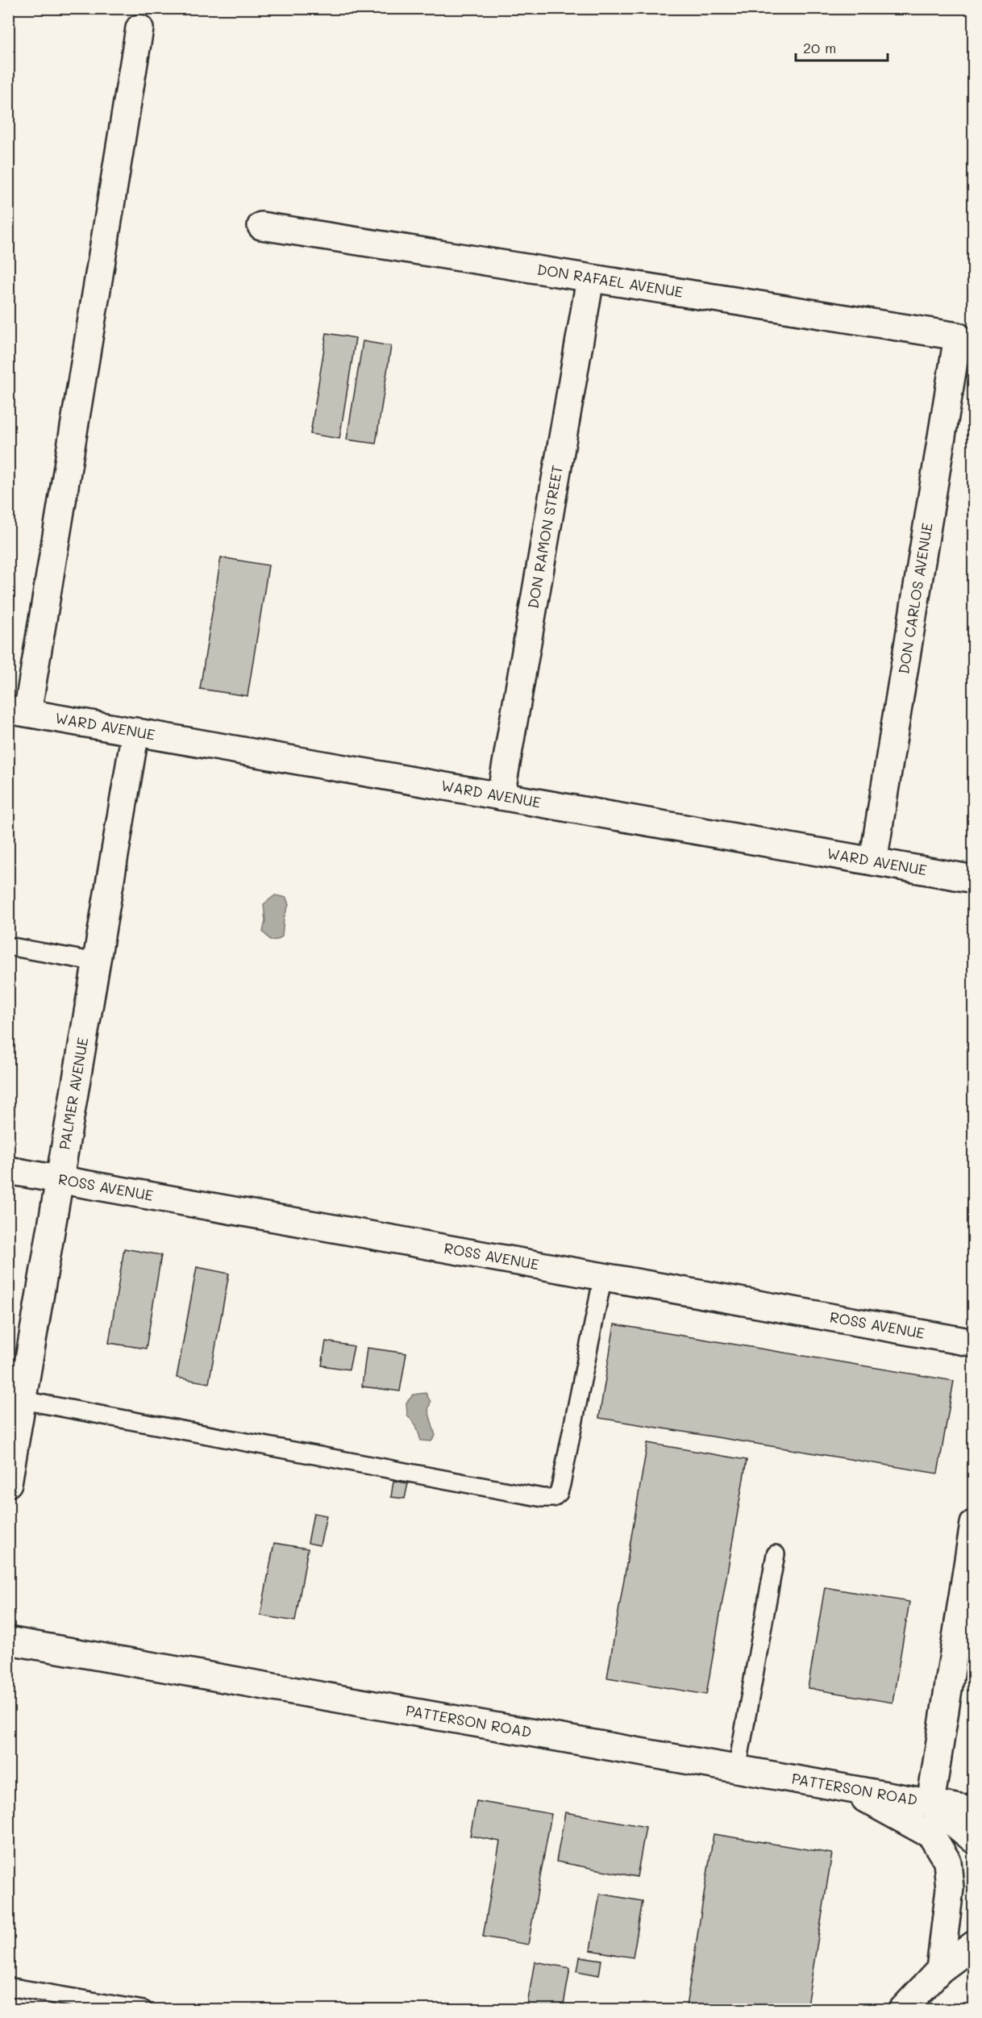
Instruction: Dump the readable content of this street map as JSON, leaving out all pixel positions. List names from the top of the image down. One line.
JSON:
{"streets":{"street":["DON RAFAEL AVENUE","DON RAMON STREET","DON CARLOS AVENUE","WARD AVENUE","PALMER AVENUE","ROSS AVENUE","PATTERSON ROAD"]},"crossings":[["DON RAFAEL AVENUE","DON RAMON STREET"],["DON RAFAEL AVENUE","DON CARLOS AVENUE"],["DON RAMON STREET","WARD AVENUE"],["DON CARLOS AVENUE","WARD AVENUE"],["WARD AVENUE","PALMER AVENUE"],["PALMER AVENUE","ROSS AVENUE"]],"scale_bar":"20 m"}
